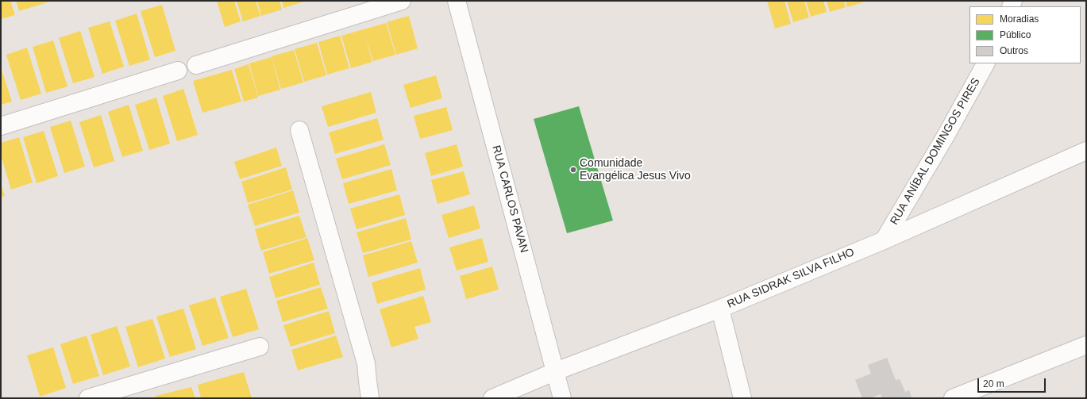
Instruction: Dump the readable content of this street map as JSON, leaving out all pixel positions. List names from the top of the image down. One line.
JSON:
{"streets":{"street":["RUA ANÍBAL DOMINGOS PIRES","RUA CARLOS PAVAN","RUA SIDRAK SILVA FILHO"]},"crossings":[["RUA ANÍBAL DOMINGOS PIRES","RUA SIDRAK SILVA FILHO"],["RUA CARLOS PAVAN","RUA SIDRAK SILVA FILHO"]],"places":["Comunidade Evangélica Jesus Vivo"],"legend":["Moradias","Público","Outros"],"scale_bar":"20 m"}
